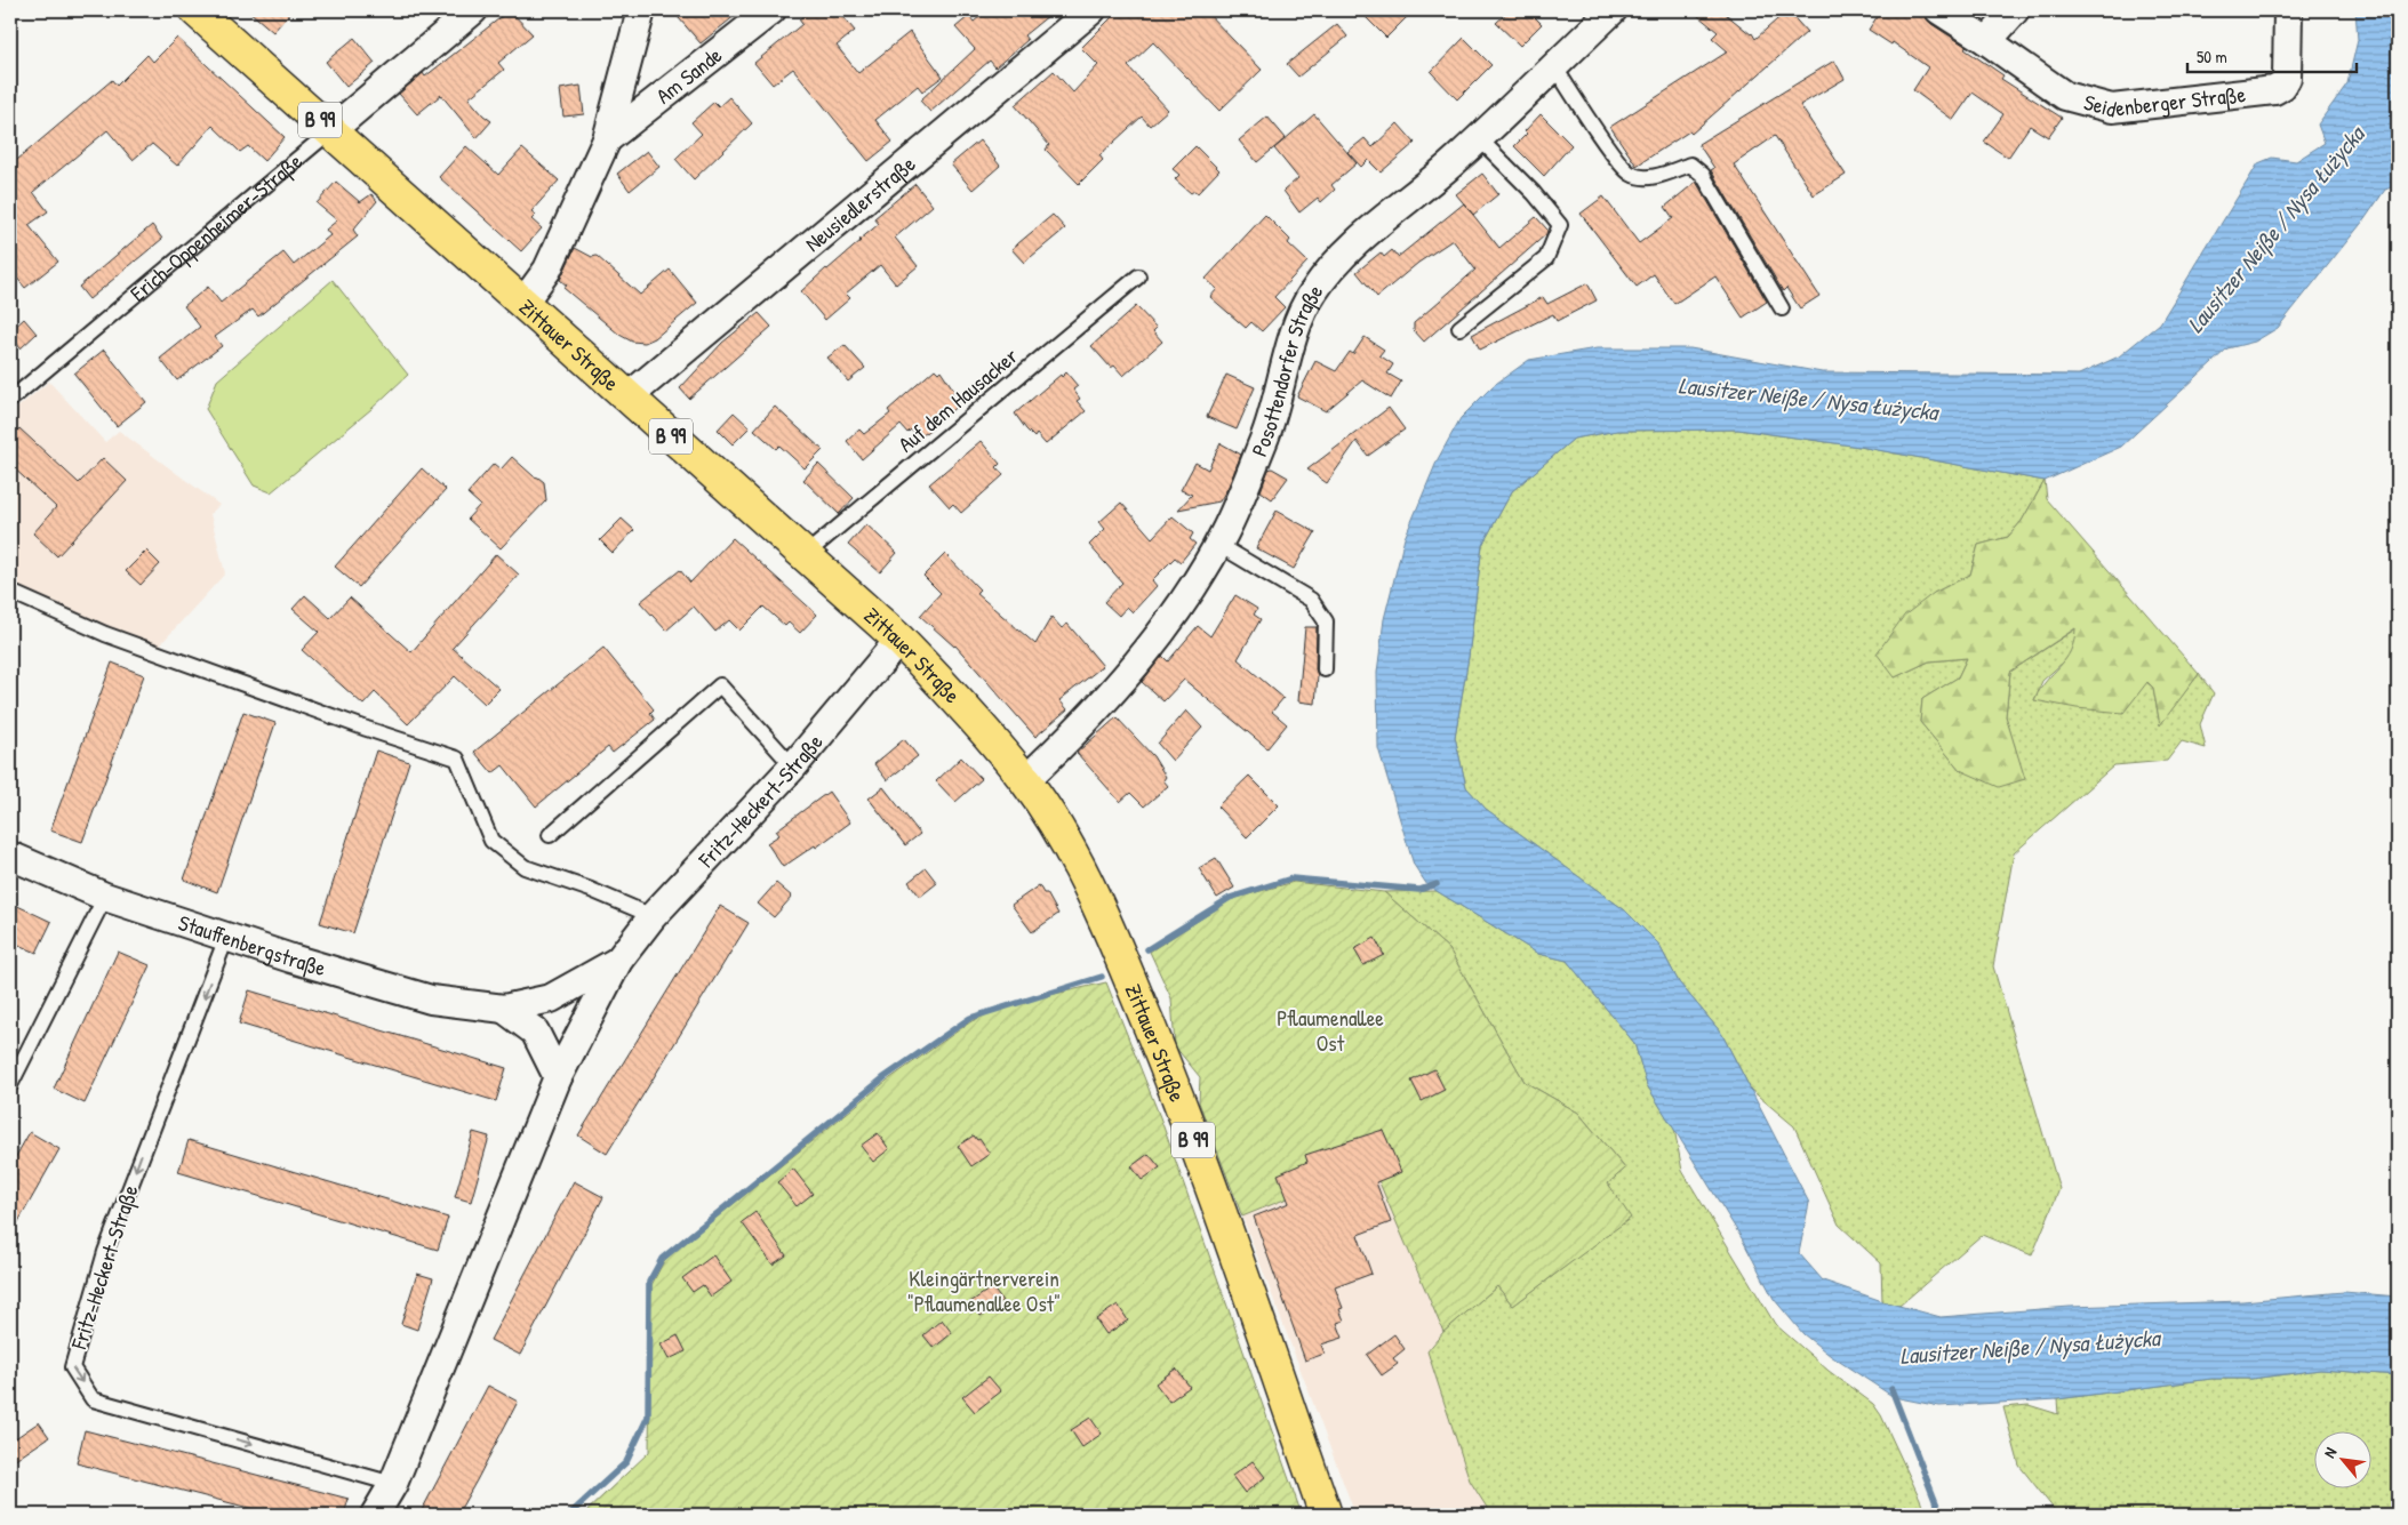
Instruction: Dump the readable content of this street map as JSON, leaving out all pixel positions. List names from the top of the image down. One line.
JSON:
{"streets":{"main road":["B 99","Zittauer Straße"],"street":["Am Sande","Seidenberger Straße","Neusiedlerstraße","Erich-Oppenheimer-Straße","Posottendorfer Straße","Fritz-Heckert-Straße","Stauffenbergstraße"],"lane":["Auf dem Hausacker"]},"crossings":[["Am Sande","Zittauer Straße"],["Neusiedlerstraße","Zittauer Straße"],["Erich-Oppenheimer-Straße","Zittauer Straße"],["Zittauer Straße","Posottendorfer Straße"],["Zittauer Straße","Auf dem Hausacker"],["Zittauer Straße","Fritz-Heckert-Straße"],["Fritz-Heckert-Straße","Stauffenbergstraße"]],"water":["Lausitzer Neiße / Nysa Łużycka"],"parks":["Pflaumenallee Ost","Kleingärtnerverein \"Pflaumenallee Ost\""],"scale_bar":"50 m","north":"top left"}
